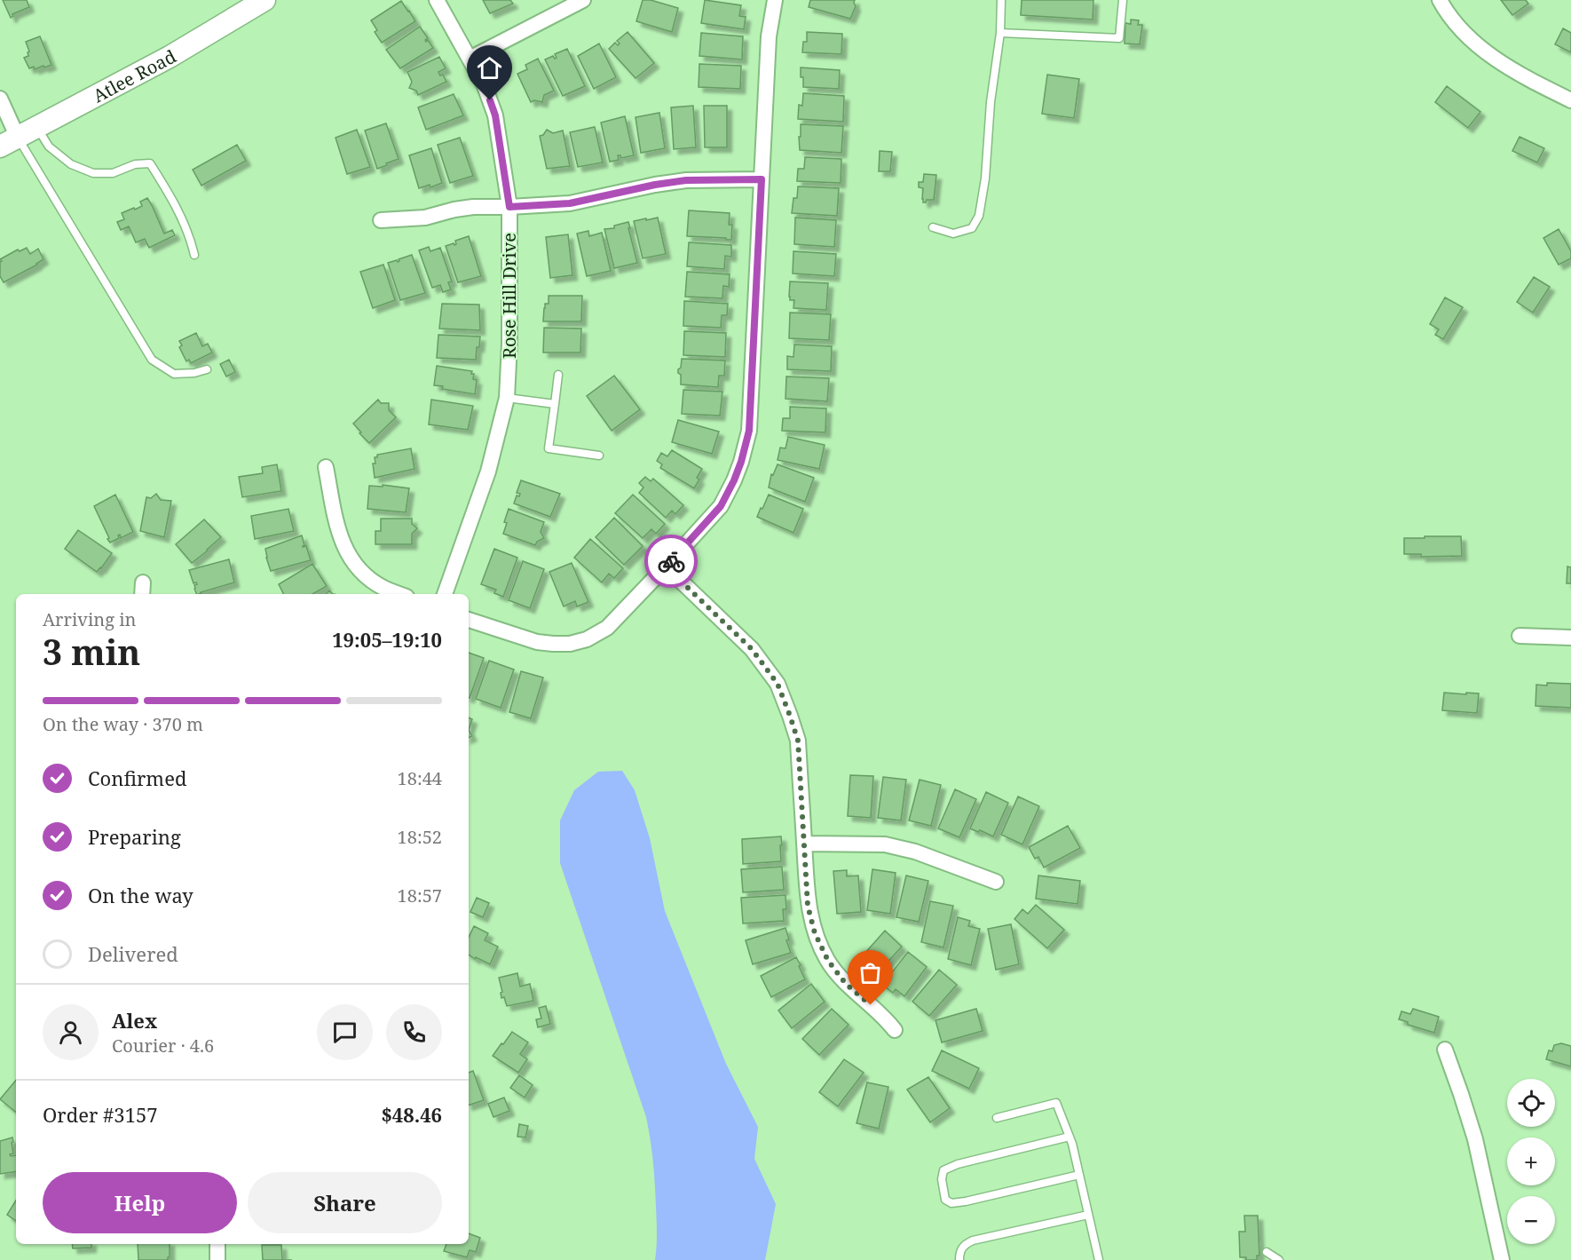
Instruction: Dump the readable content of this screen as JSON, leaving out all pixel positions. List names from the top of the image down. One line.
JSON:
{"streets":{"main road":["Atlee Road"],"street":["Rose Hill Drive"]},"page":{"heading":["3 min","Arriving in","19:05–19:10"],"panel":["Alex","Courier · 4.6","Order #3157","$48.46"],"bar":"On the way · 370 m","list":[["Confirmed","18:44"],["Preparing","18:52"],["On the way","18:57"],"Delivered"],"map_buttons":["+","−"],"buttons":["Help","Share"]}}
